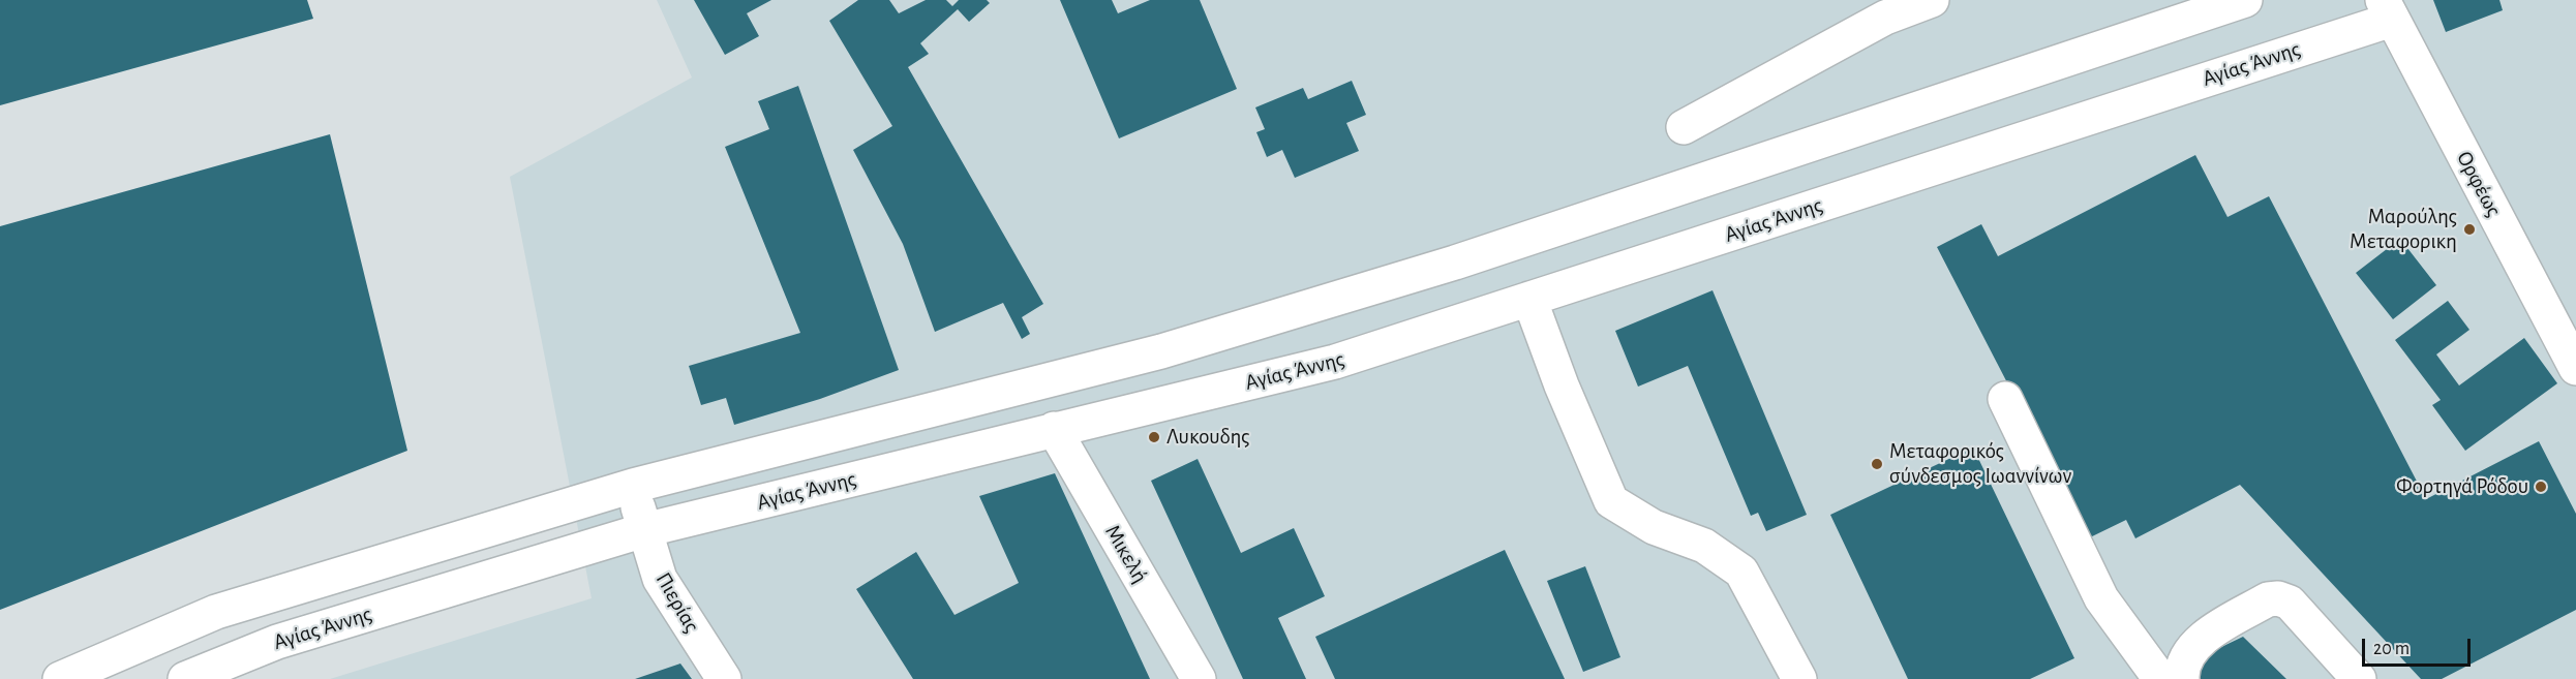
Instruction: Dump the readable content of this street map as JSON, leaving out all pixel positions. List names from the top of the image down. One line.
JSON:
{"streets":{"street":["Αγίας Άννης","Ορφέως","Μικελή","Πιερίας"]},"crossings":[["Αγίας Άννης","Ορφέως"],["Αγίας Άννης","Μικελή"],["Αγίας Άννης","Πιερίας"]],"places":["Μαρούλης Μεταφορικη","Λυκουδης","Μεταφορικός σύνδεσμος Ιωαννίνων","Φορτηγά Ρόδου"],"scale_bar":"20 m"}
